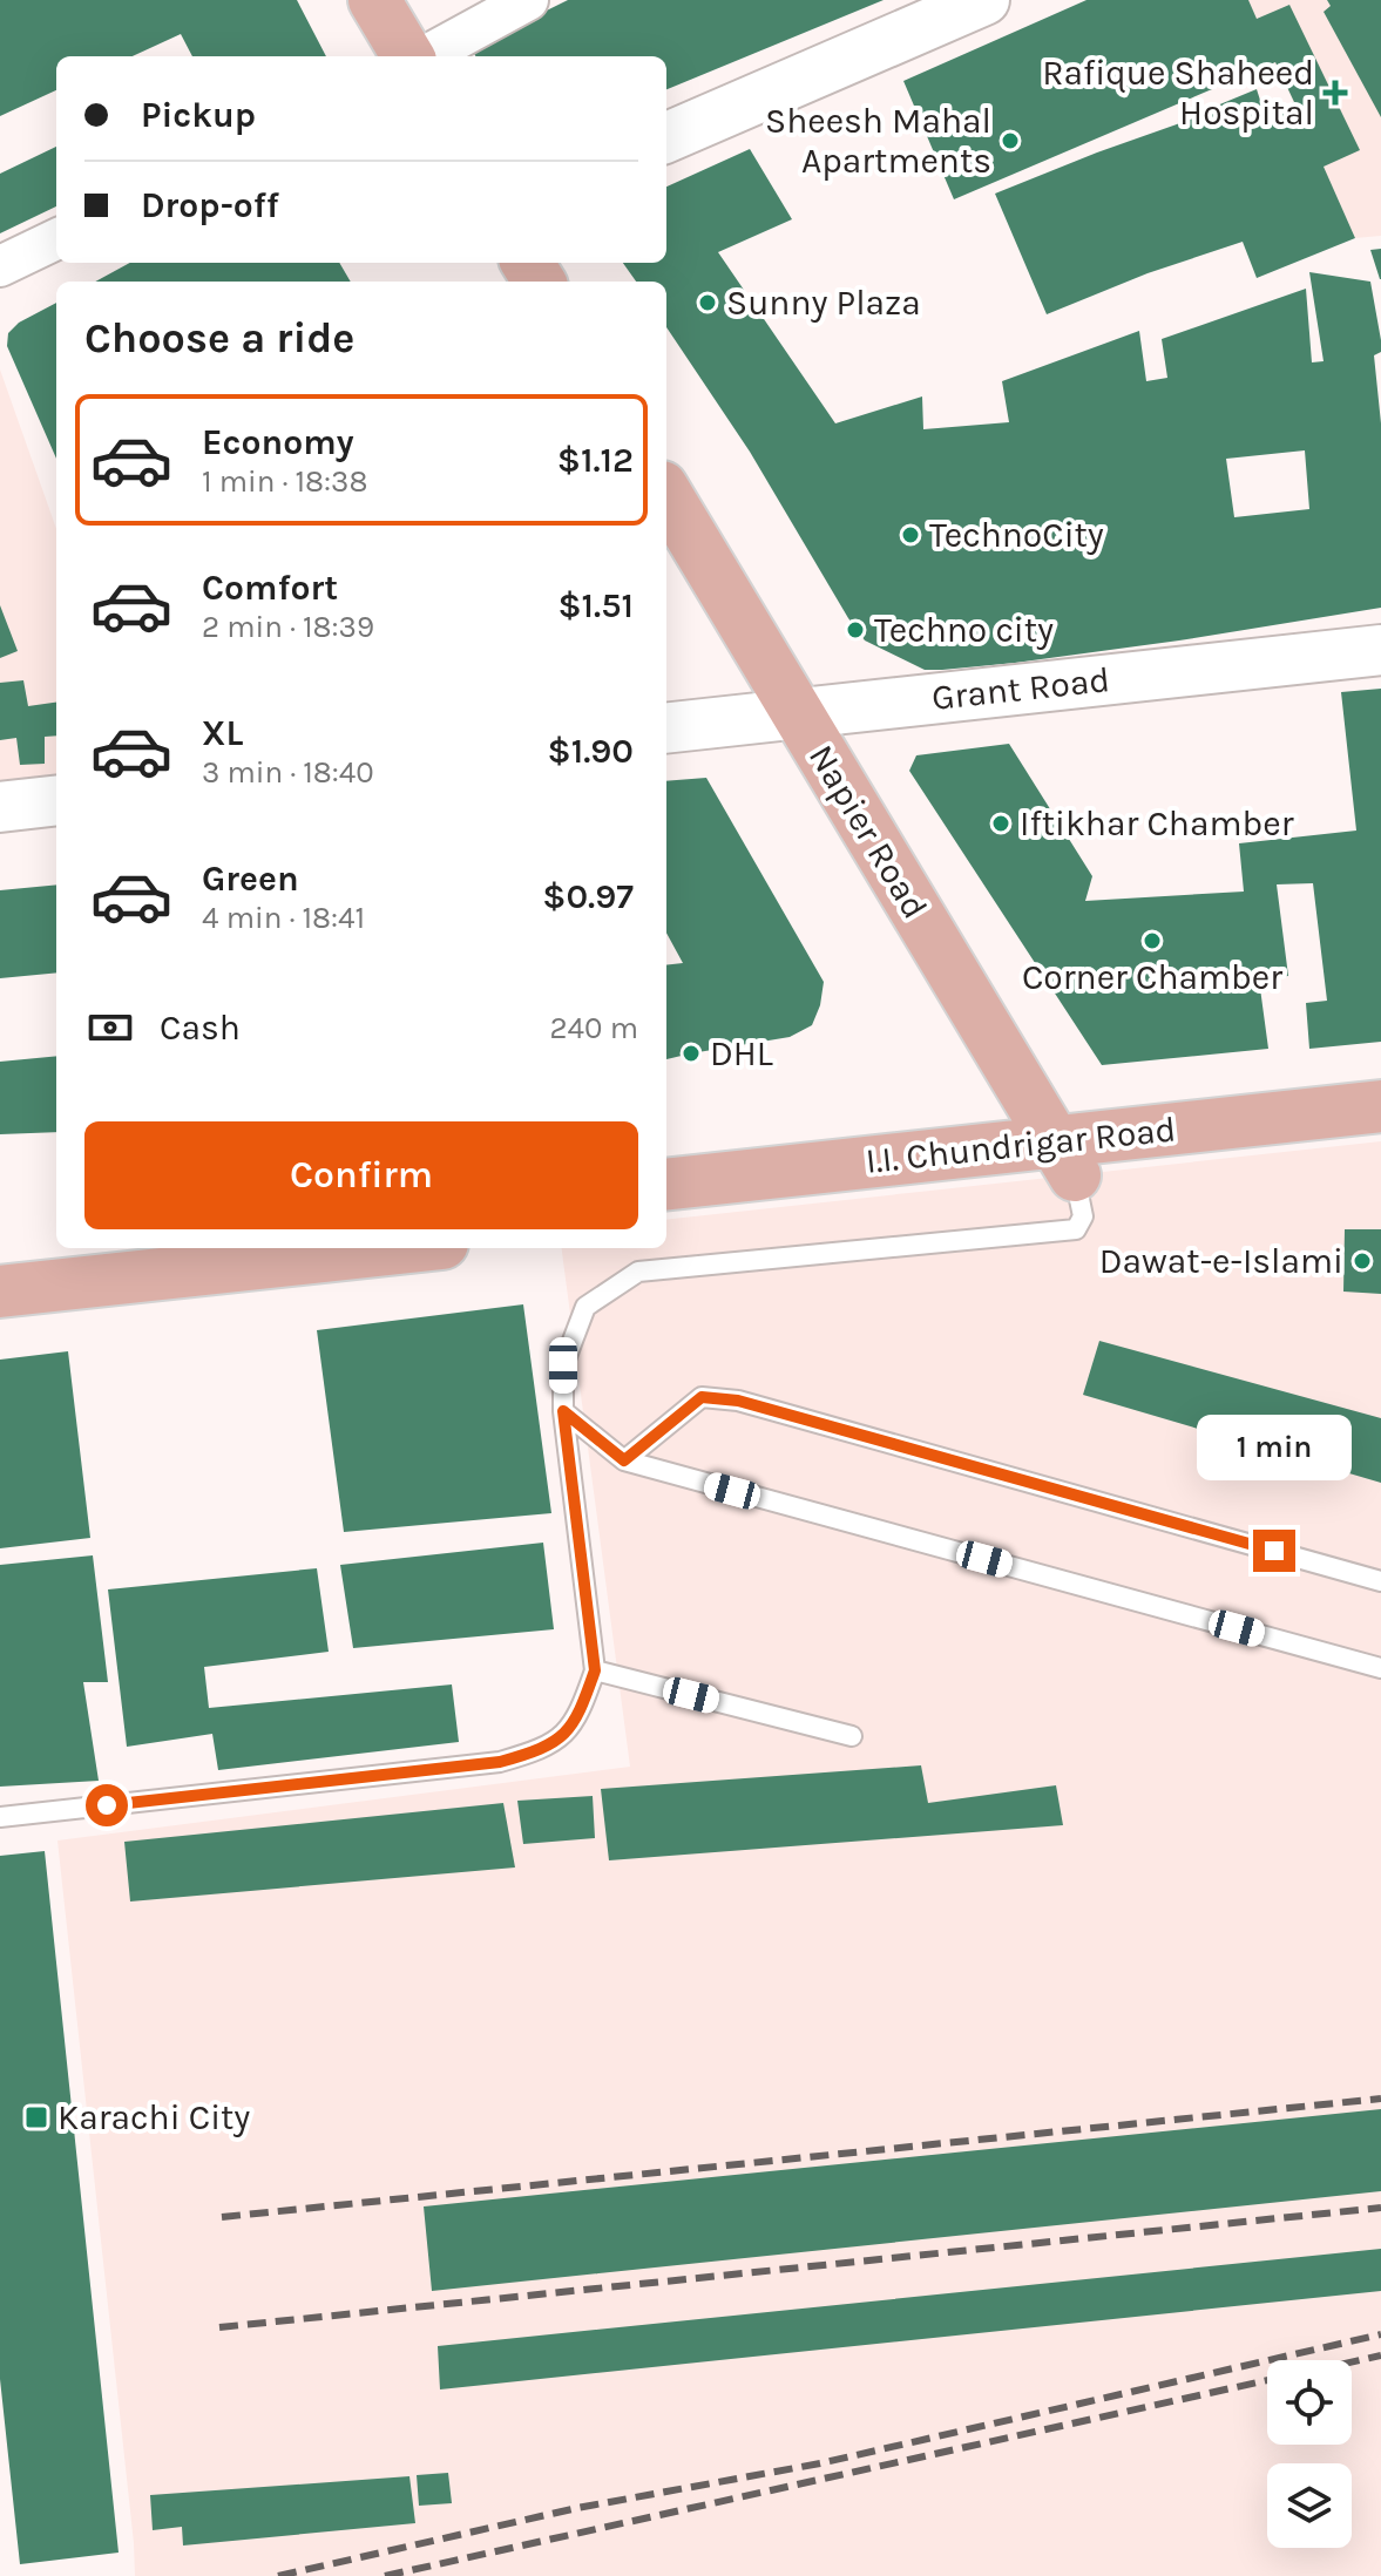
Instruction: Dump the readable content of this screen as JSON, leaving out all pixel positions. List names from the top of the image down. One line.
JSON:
{"streets":{"main road":["Napier Road","I.I. Chundrigar Road"],"street":["Grant Road"]},"crossings":[["Grant Road","Napier Road"],["Napier Road","I.I. Chundrigar Road"]],"places":{"health":["Rafique Shaheed Hospital"],"other":["Sheesh Mahal Apartments","Sunny Plaza","TechnoCity","Techno city","Iftikhar Chamber","Corner Chamber","DHL","Dawat-e-Islami"],"transit":["Karachi City"]},"page":{"banner":["Pickup","Drop-off"],"heading":"Choose a ride","list":[{"name":"Economy","note":"1 min · 18:38","value":"$1.12"},{"name":"Comfort","note":"2 min · 18:39","value":"$1.51"},{"name":"XL","note":"3 min · 18:40","value":"$1.90"},{"name":"Green","note":"4 min · 18:41","value":"$0.97"}],"pay":["Cash","240 m"],"buttons":"Confirm","bubble":"1 min"}}
